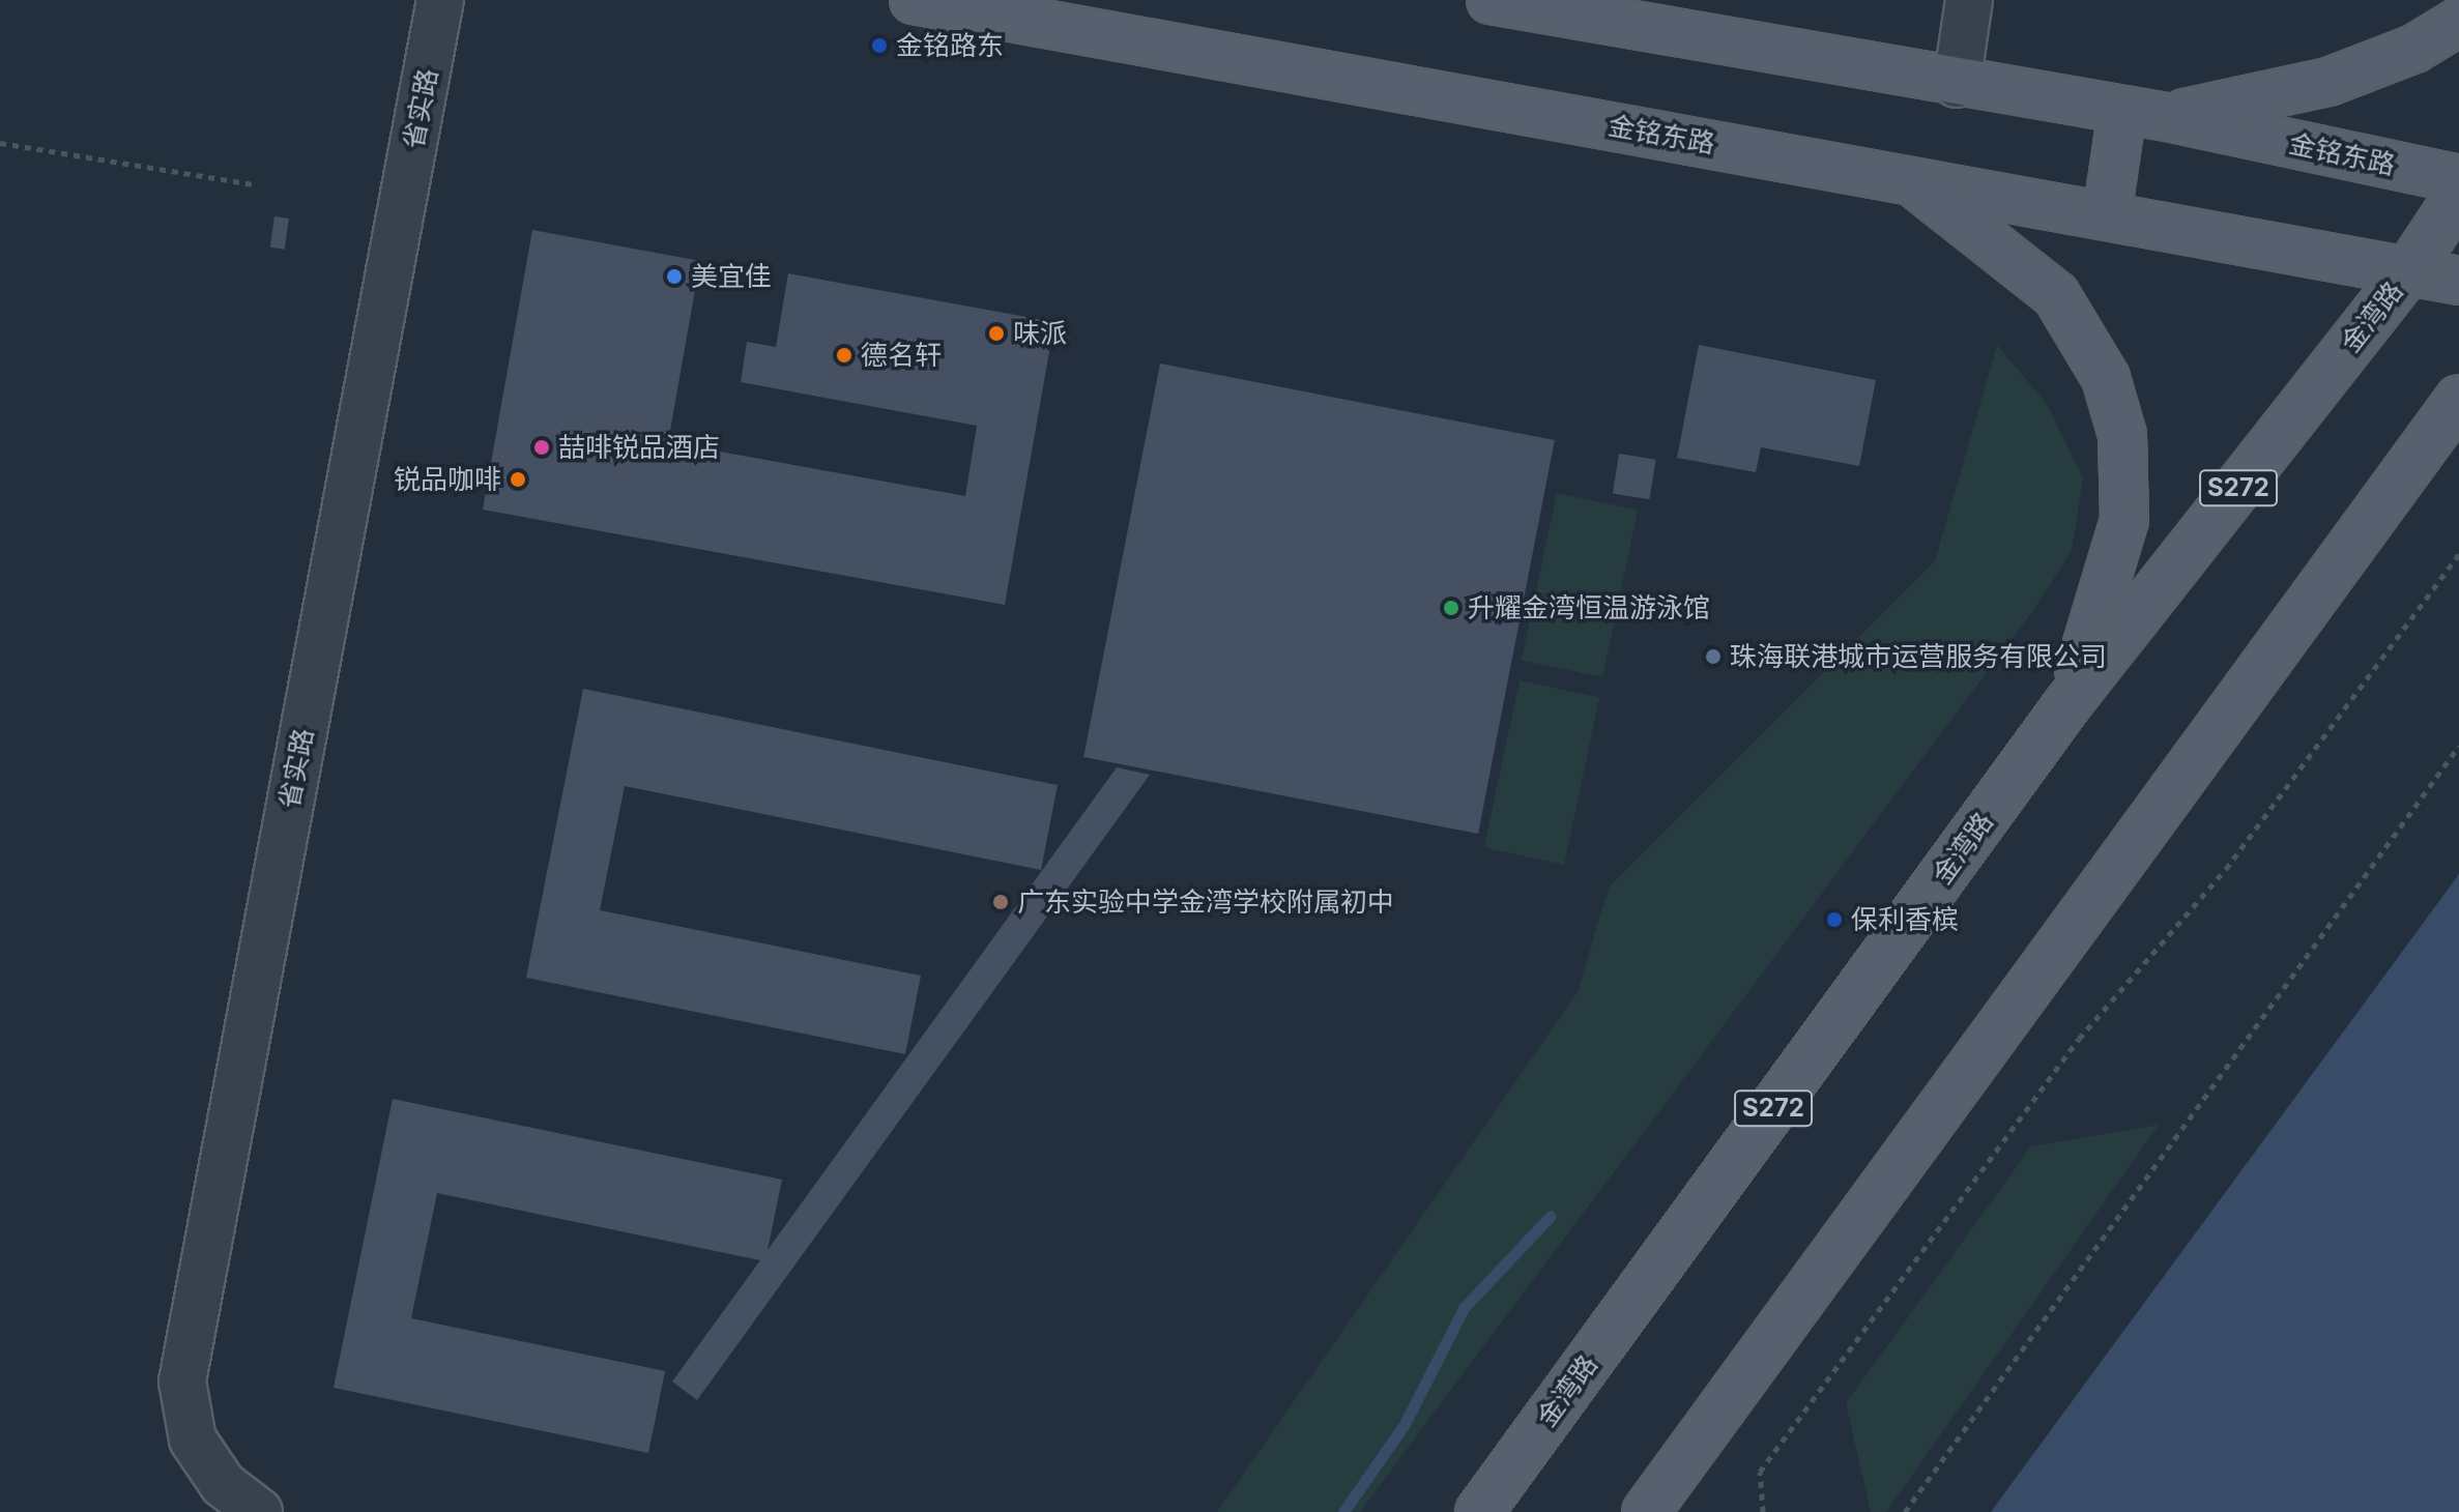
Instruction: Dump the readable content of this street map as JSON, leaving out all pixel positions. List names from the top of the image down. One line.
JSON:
{"streets":{"main road":["金铭东路","金湾路","S272"],"street":["省实路"]},"crossings":[["金铭东路","金湾路"]],"places":["金铭路东","美宜佳","味派","德名轩","喆啡锐品酒店","锐品咖啡","升耀金湾恒温游泳馆","珠海联港城市运营服务有限公司","广东实验中学金湾学校附属初中","保利香槟"]}
